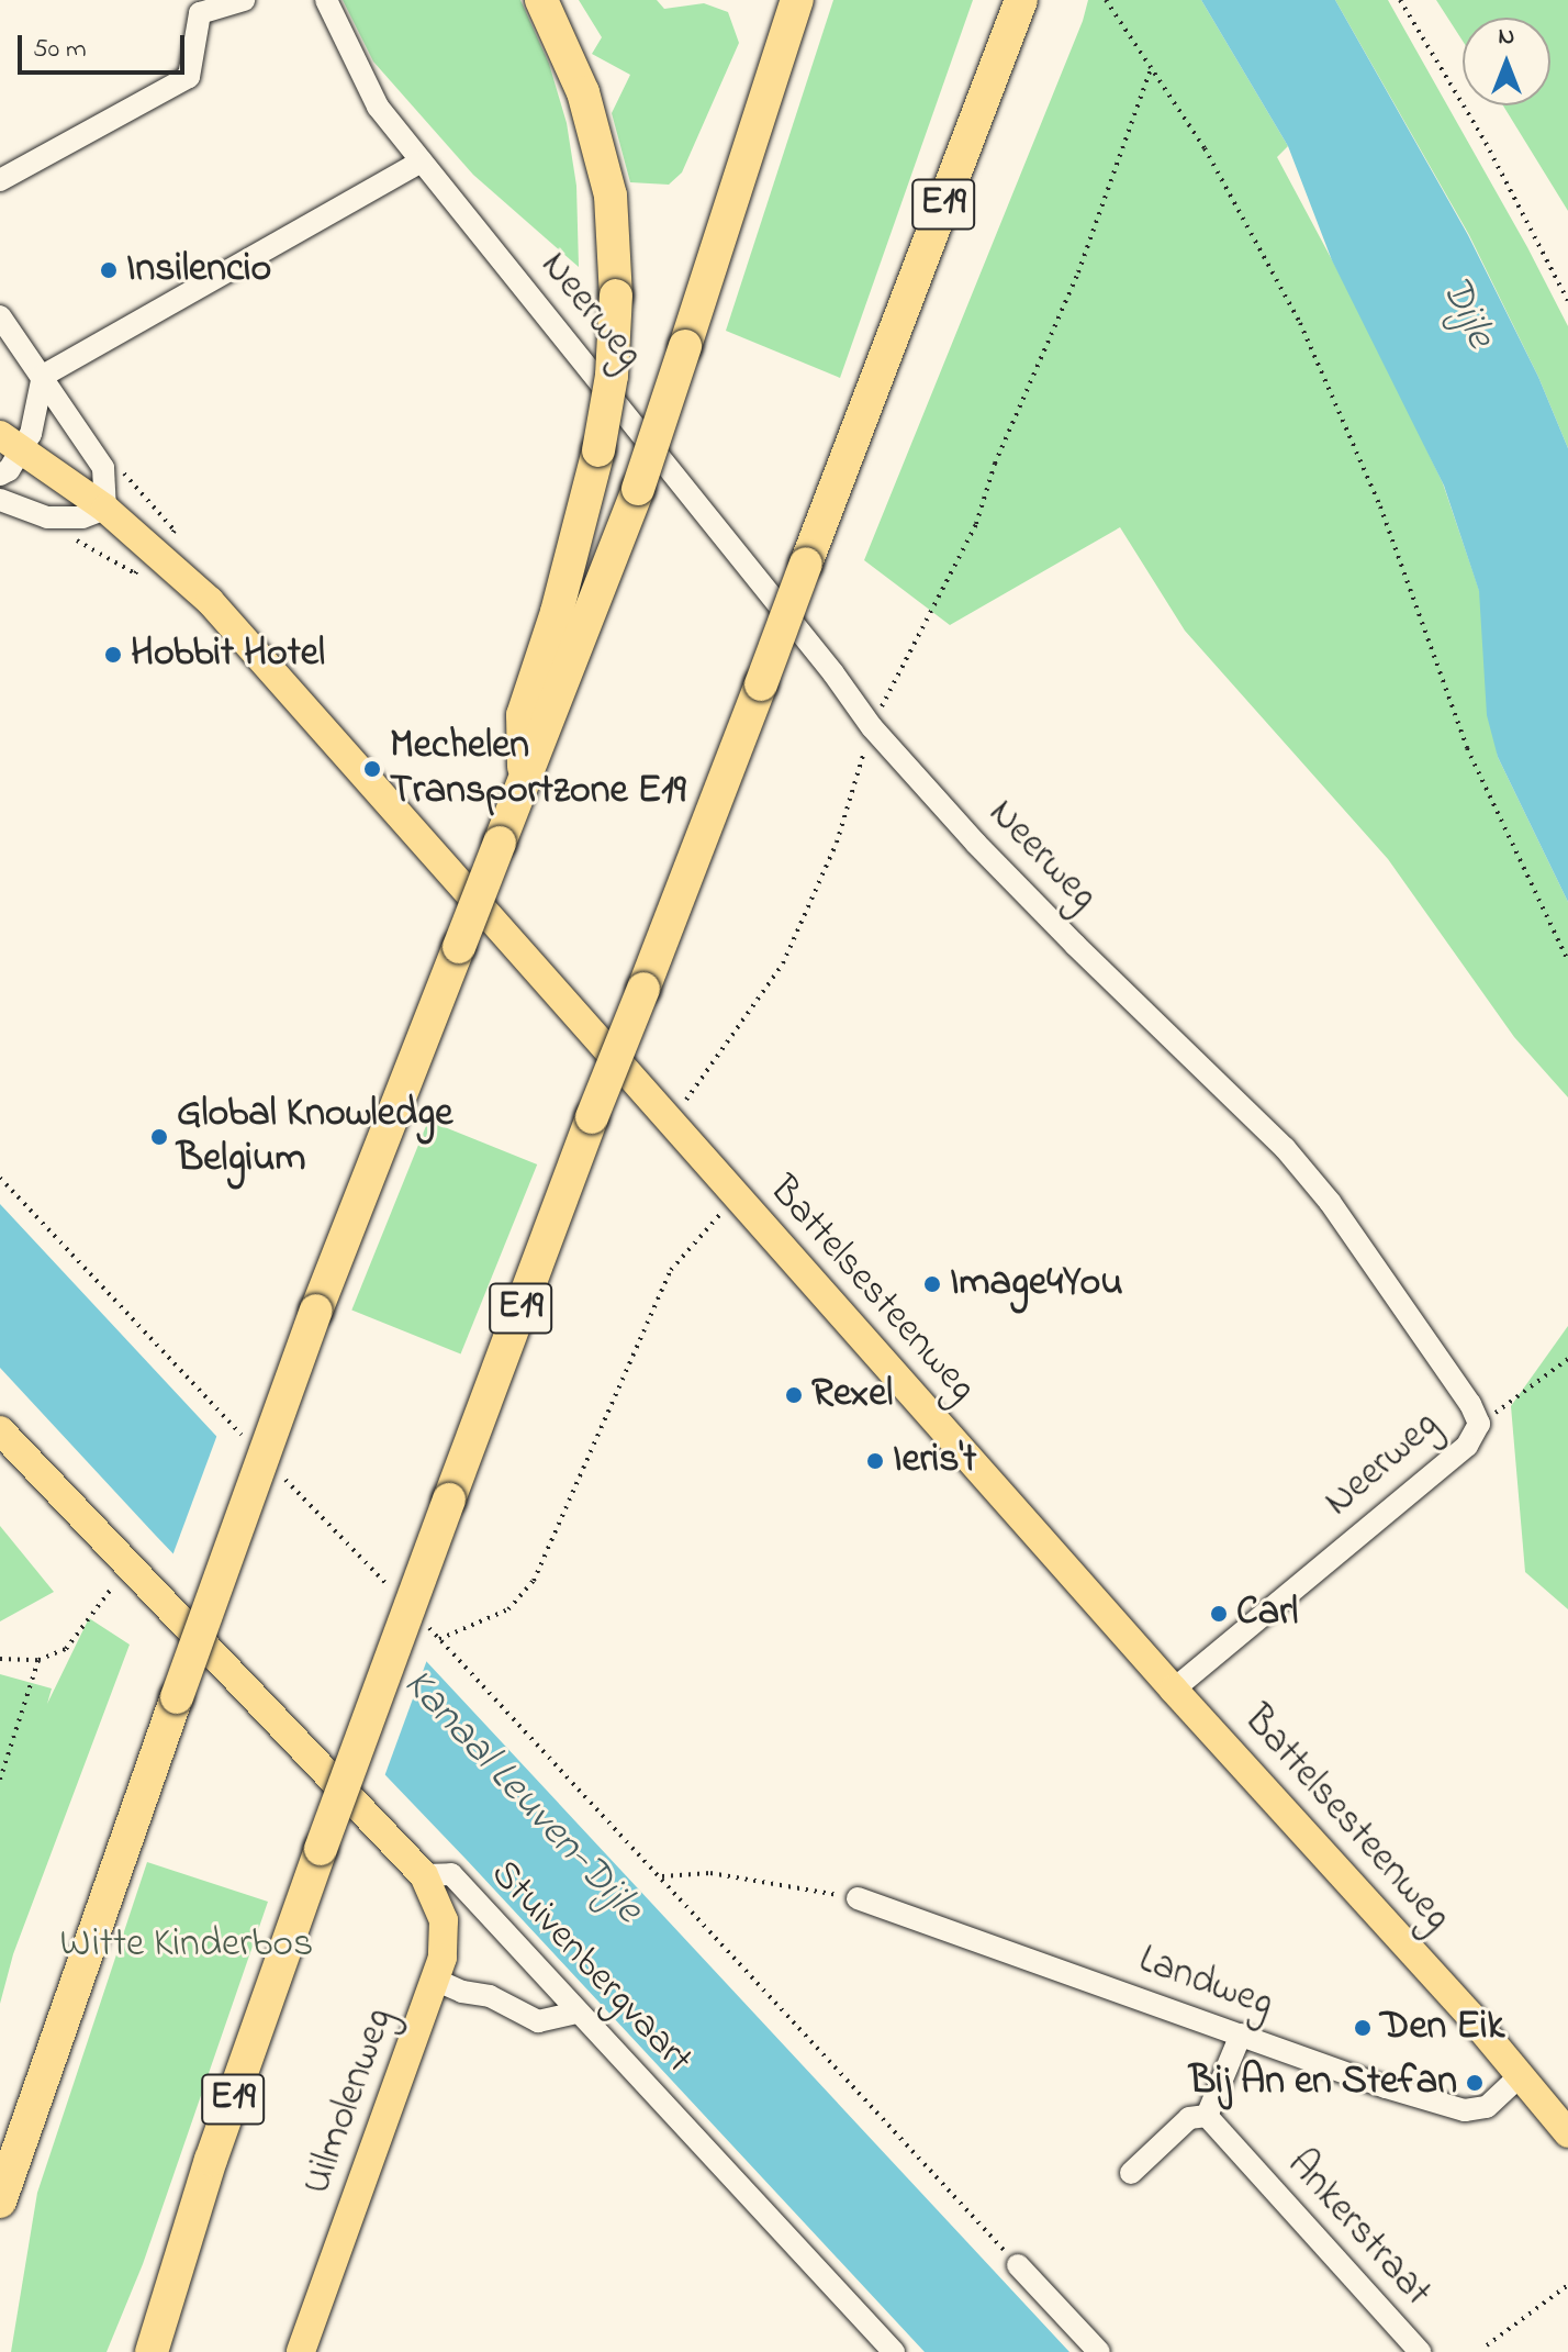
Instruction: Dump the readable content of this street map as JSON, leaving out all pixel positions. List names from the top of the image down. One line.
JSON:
{"streets":{"highway":["E19"],"main road":["Battelsesteenweg","Stuivenbergvaart","Uilmolenweg"],"street":["Neerweg","Landweg","Ankerstraat"]},"crossings":[["Neerweg","Battelsesteenweg"],["Battelsesteenweg","Landweg"],["Stuivenbergvaart","Uilmolenweg"]],"water":["Dijle","Kanaal Leuven-Dijle"],"parks":["Witte Kinderbos"],"places":["Insilencio","Hobbit Hotel","Mechelen Transportzone E19","Global Knowledge Belgium","Image4You","Rexel","Ieris't","Carl","Den Eik","Bij An en Stefan"],"scale_bar":"50 m","north":"top"}
